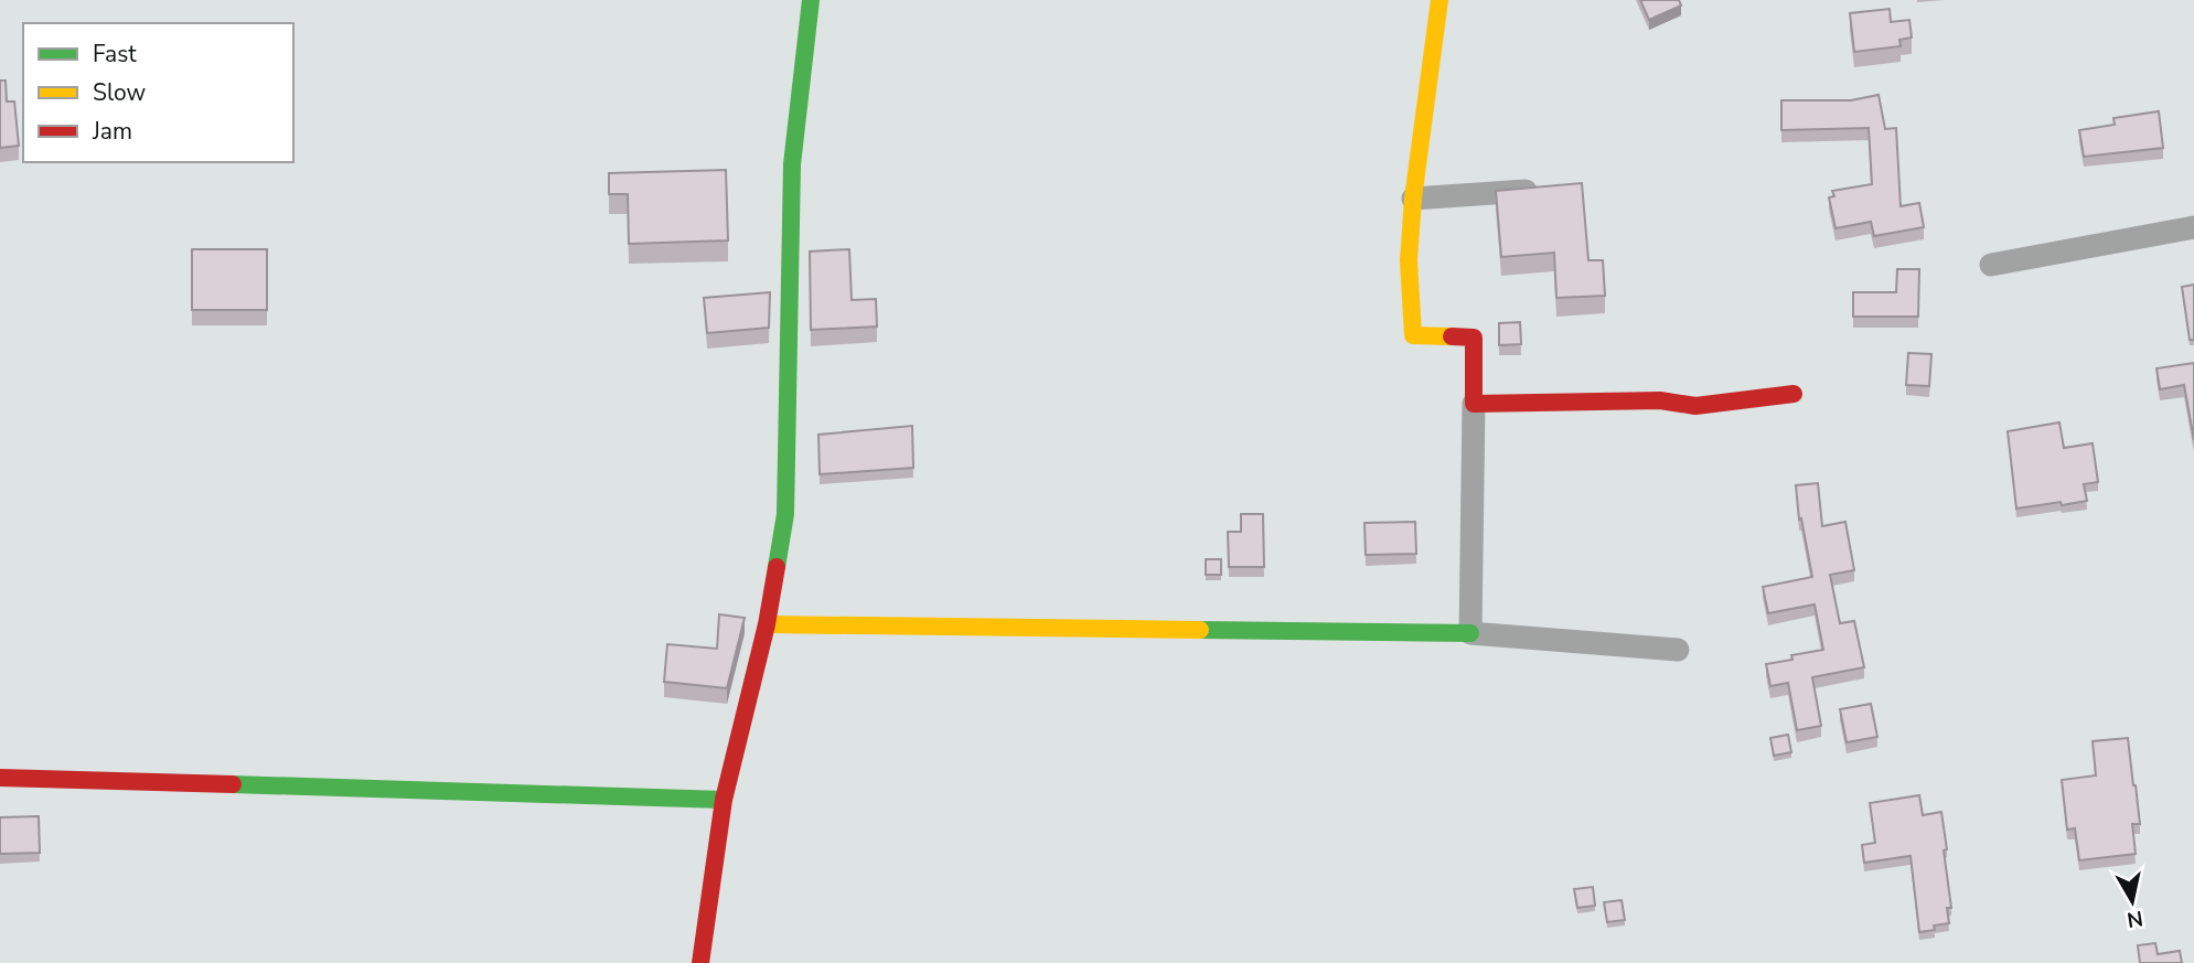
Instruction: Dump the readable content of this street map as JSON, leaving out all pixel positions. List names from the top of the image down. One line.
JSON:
{"legend":["Fast","Slow","Jam"],"north":"bottom"}
